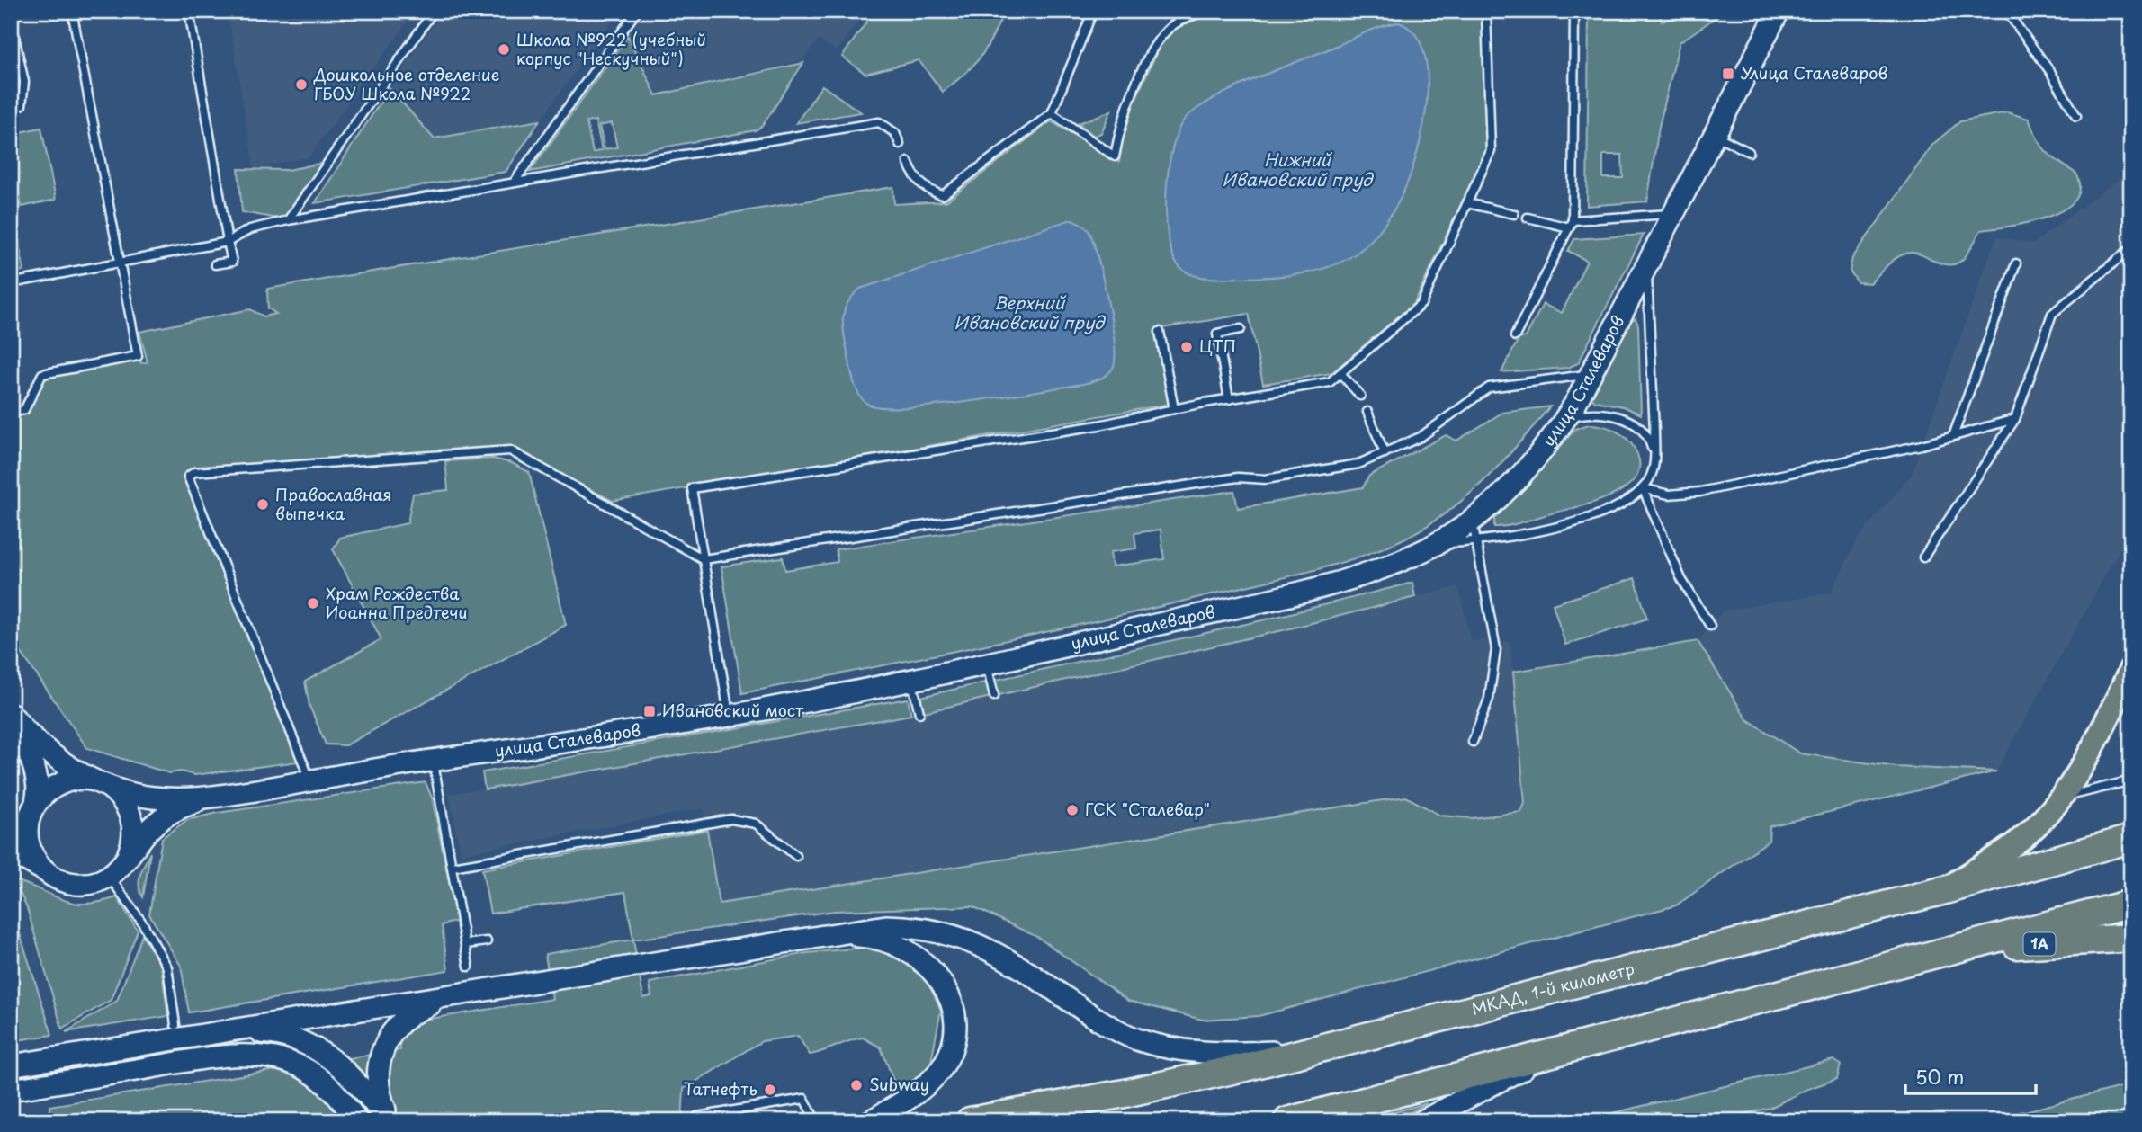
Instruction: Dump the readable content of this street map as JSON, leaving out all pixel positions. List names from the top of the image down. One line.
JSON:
{"streets":{"highway":["1A","МКАД, 1-й километр"],"main road":["улица Сталеваров"]},"water":["Нижний Ивановский пруд","Верхний Ивановский пруд"],"places":{"other":["Школа №922 (учебный корпус \"Нескучный\")","Дошкольное отделение ГБОУ Школа №922","ЦТП","Православная выпечка","Храм Рождества Иоанна Предтечи","ГСК \"Сталевар\"","Subway","Татнефть"],"transit":["Улица Сталеваров","Ивановский мост"]},"scale_bar":"50 m"}
